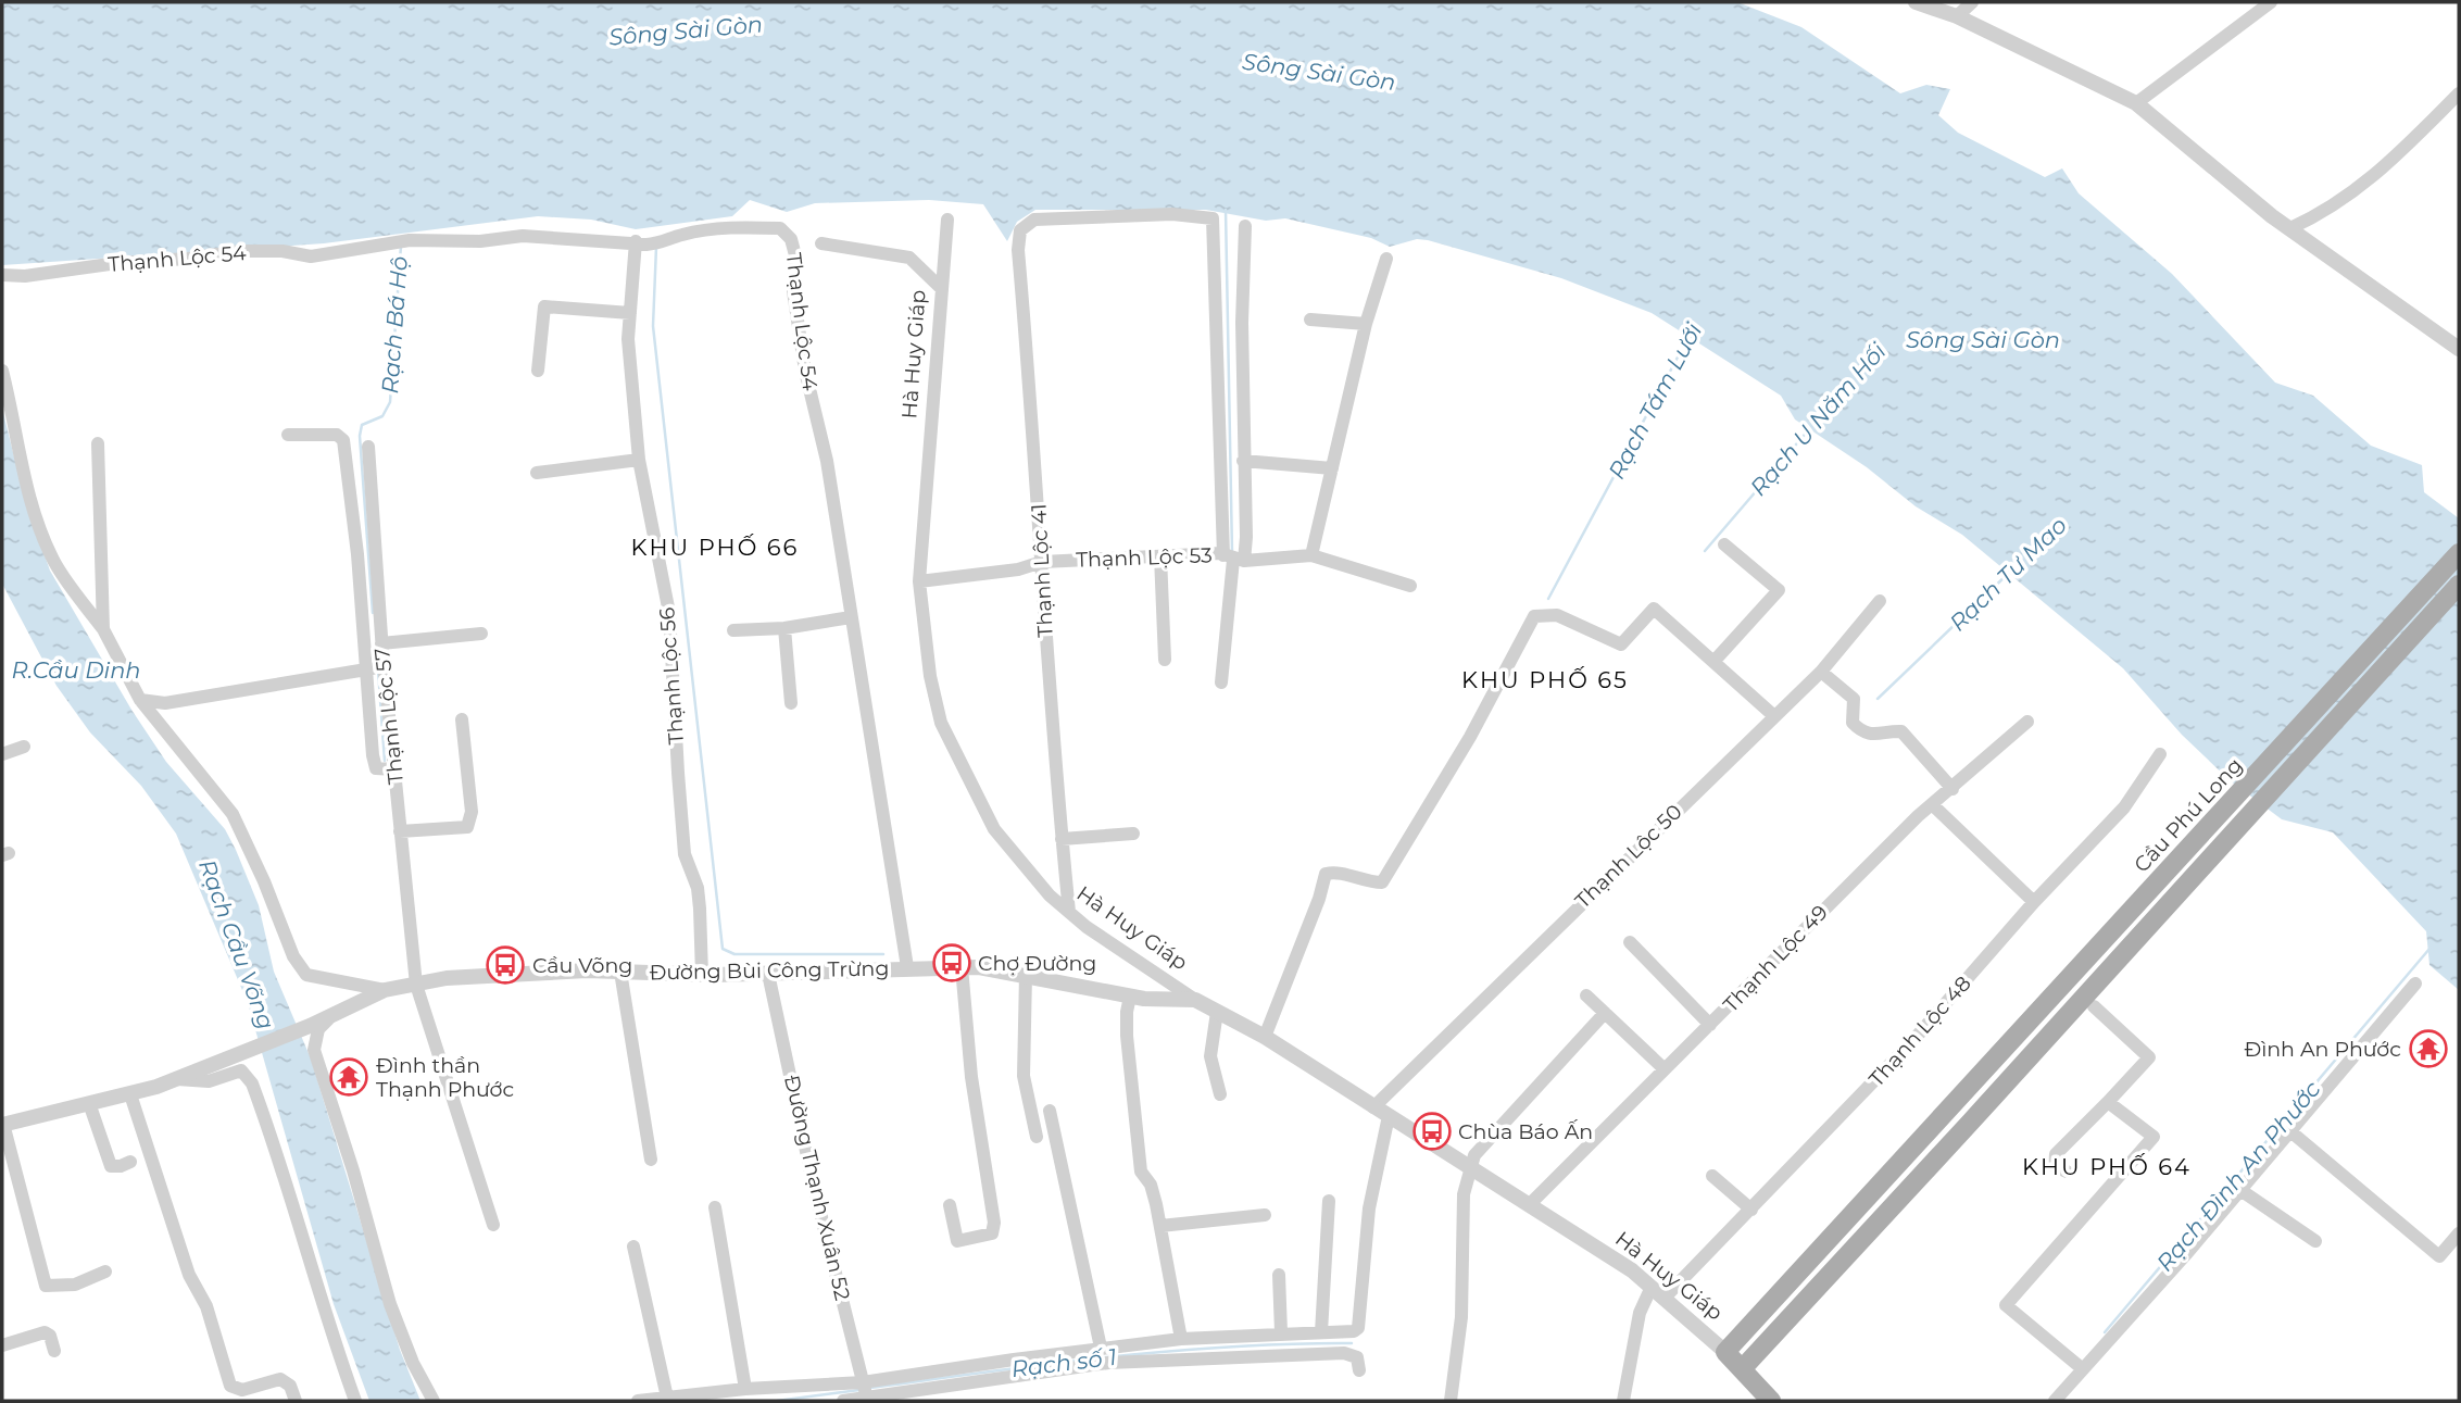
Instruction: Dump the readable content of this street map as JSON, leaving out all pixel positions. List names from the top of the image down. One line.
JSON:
{"streets":{"main road":["Hà Huy Giáp","Cầu Phú Long"],"street":["Thạnh Lộc 54","Thạnh Lộc 53","Thạnh Lộc 41","Thạnh Lộc 56","Thạnh Lộc 57","Thạnh Lộc 50","Thạnh Lộc 49","Đường Bùi Công Trừng","Thạnh Lộc 48","Đường Thạnh Xuân 52"]},"crossings":[["Thạnh Lộc 54","Thạnh Lộc 56"],["Thạnh Lộc 54","Đường Bùi Công Trừng"],["Hà Huy Giáp","Thạnh Lộc 53"],["Hà Huy Giáp","Thạnh Lộc 41"],["Hà Huy Giáp","Cầu Phú Long"],["Hà Huy Giáp","Thạnh Lộc 50"],["Hà Huy Giáp","Thạnh Lộc 49"],["Hà Huy Giáp","Đường Bùi Công Trừng"],["Hà Huy Giáp","Thạnh Lộc 48"],["Thạnh Lộc 53","Thạnh Lộc 41"],["Thạnh Lộc 56","Đường Bùi Công Trừng"],["Thạnh Lộc 57","Đường Bùi Công Trừng"],["Đường Bùi Công Trừng","Đường Thạnh Xuân 52"]],"districts":["KHU PHỐ 66","KHU PHỐ 65","KHU PHỐ 64"],"water":["Sông Sài Gòn","Rạch Bá Hộ","Rạch Tám Lưới","Rạch U Năm Hối","Rạch Tư Mao","R.Cầu Dinh","Rạch Cầu Võng","Rạch Đình An Phước","Rạch số 1"],"places":{"bus stop":["Chợ Đường","Cầu Võng","Chùa Báo Ấn"],"temple":["Đình An Phước","Đình thần Thạnh Phước"]}}
